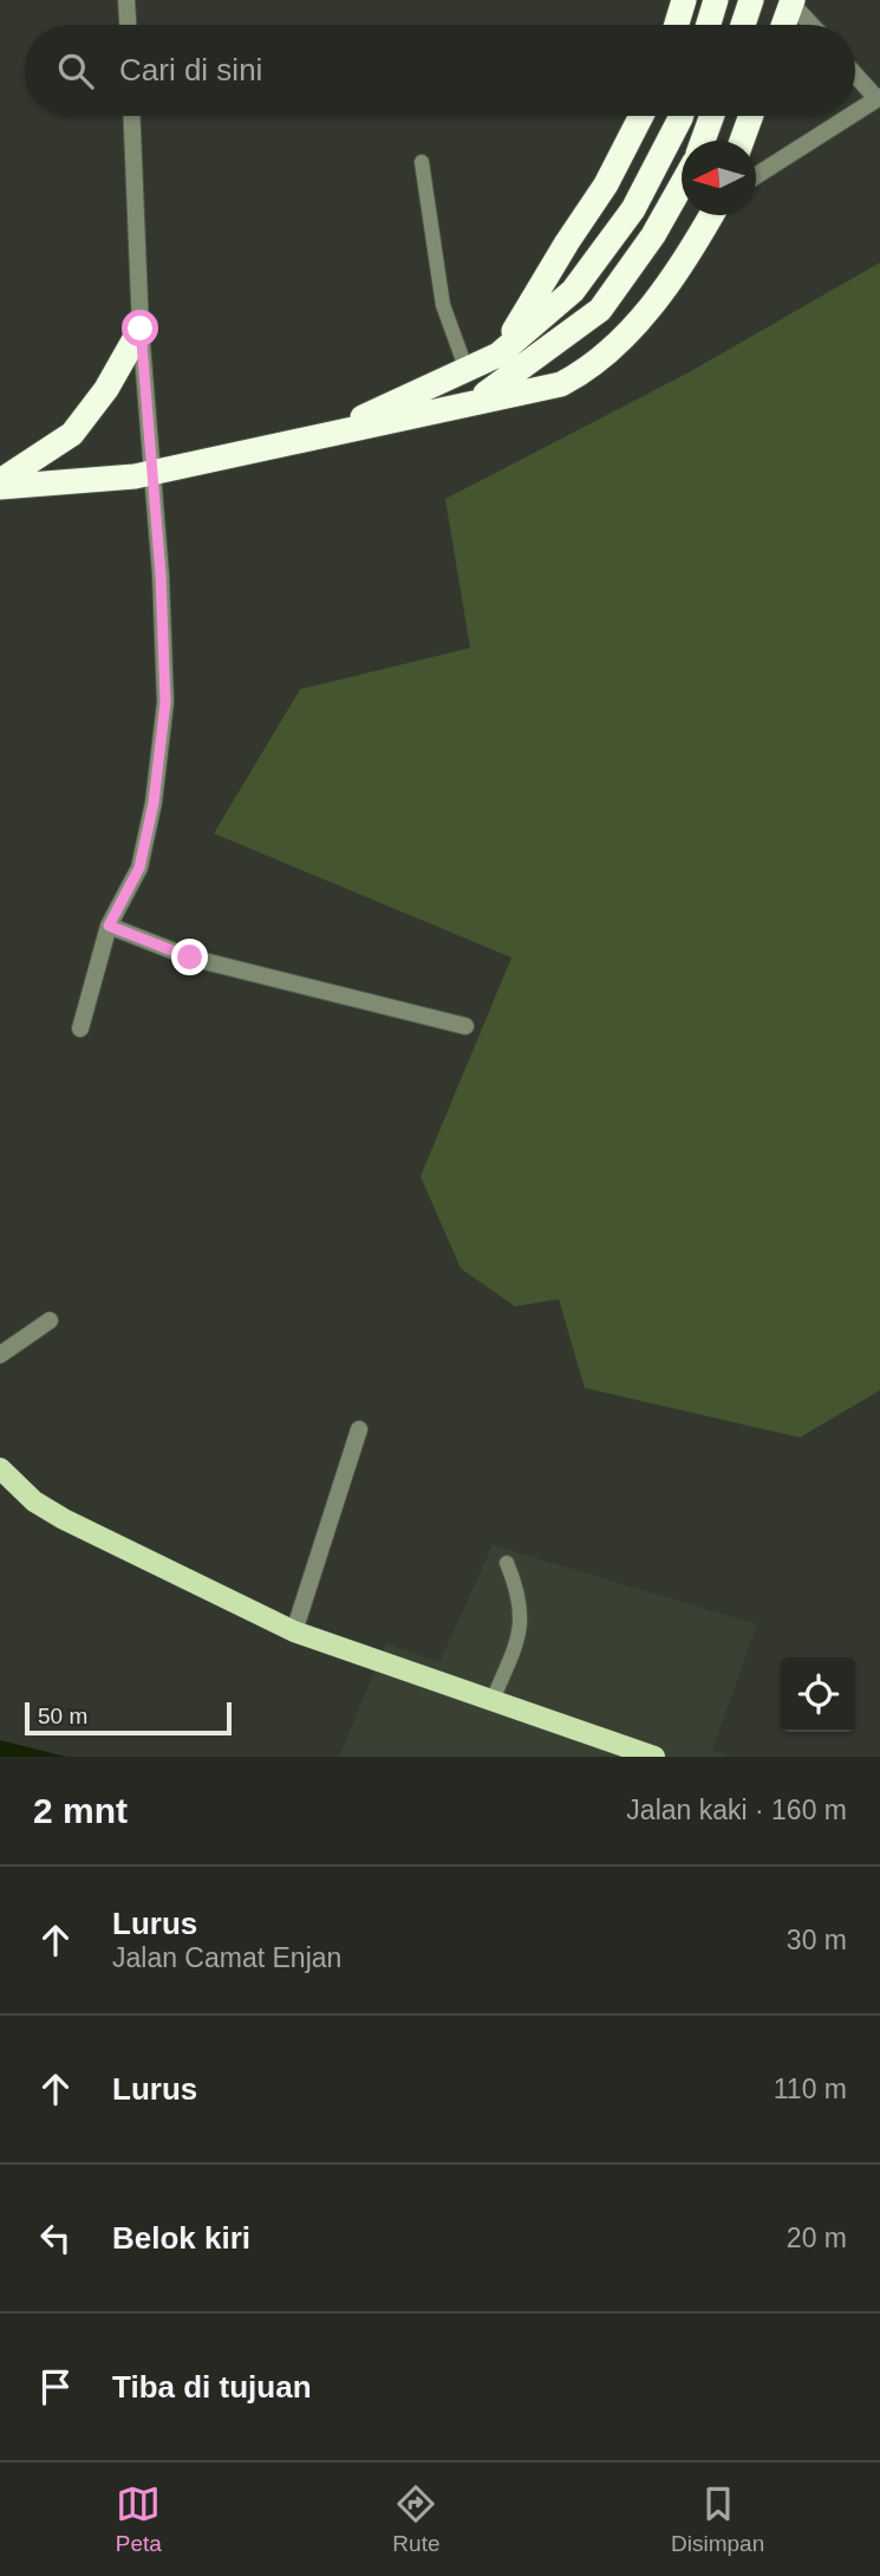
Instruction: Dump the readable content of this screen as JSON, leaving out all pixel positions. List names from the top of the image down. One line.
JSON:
{"scale_bar":"50 m","north":"left","page":{"search":"Cari di sini","scale":"50 m","heading":["2 mnt","Jalan kaki · 160 m"],"list":[["Lurus","Jalan Camat Enjan","30 m"],["Lurus","110 m"],["Belok kiri","20 m"],"Tiba di tujuan"],"nav":["Peta","Rute","Disimpan"]}}
